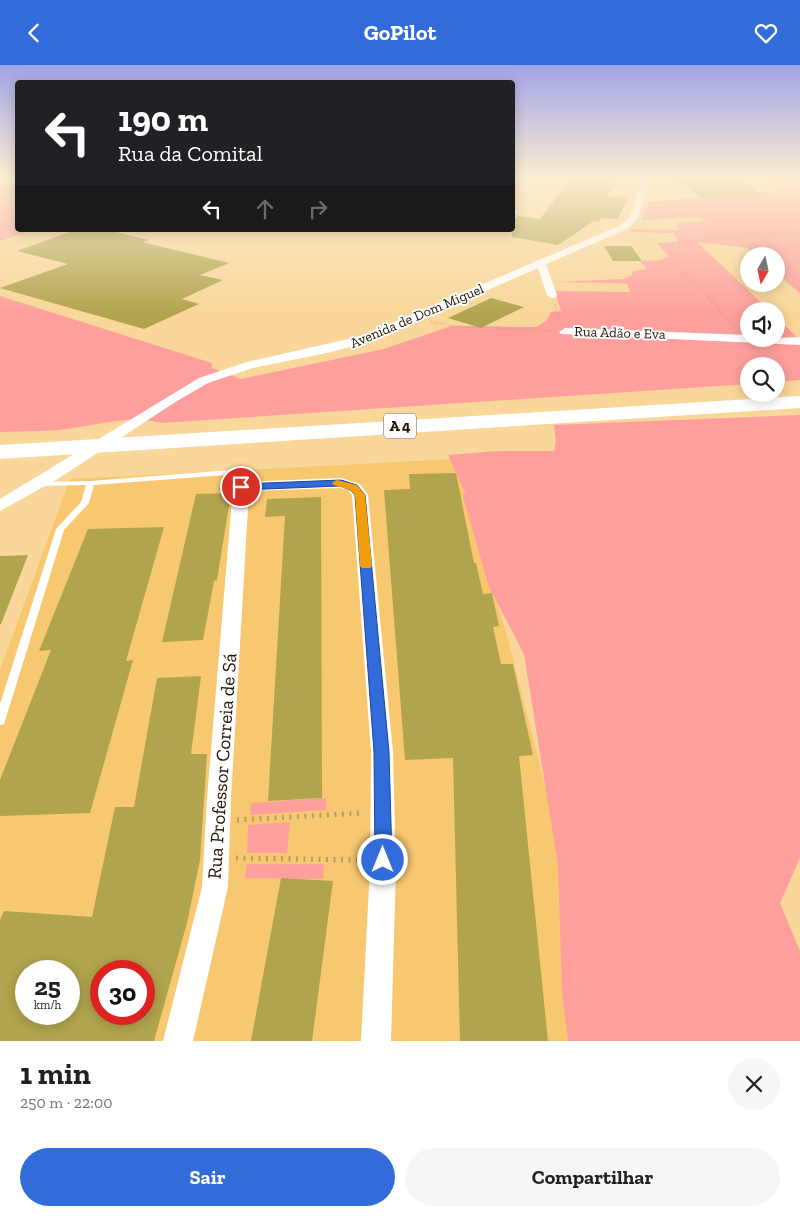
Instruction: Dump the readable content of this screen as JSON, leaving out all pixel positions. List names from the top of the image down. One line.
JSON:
{"streets":{"highway":["A 4"],"street":["Avenida de Dom Miguel","Rua Adão e Eva","Rua Professor Correia de Sá"]},"north":"bottom","page":{"header":"GoPilot","turn":["190 m","Rua da Comital"],"speed":"25 km/h","limit":"30","heading":["1 min","250 m · 22:00"],"buttons":["Sair","Compartilhar"]}}
